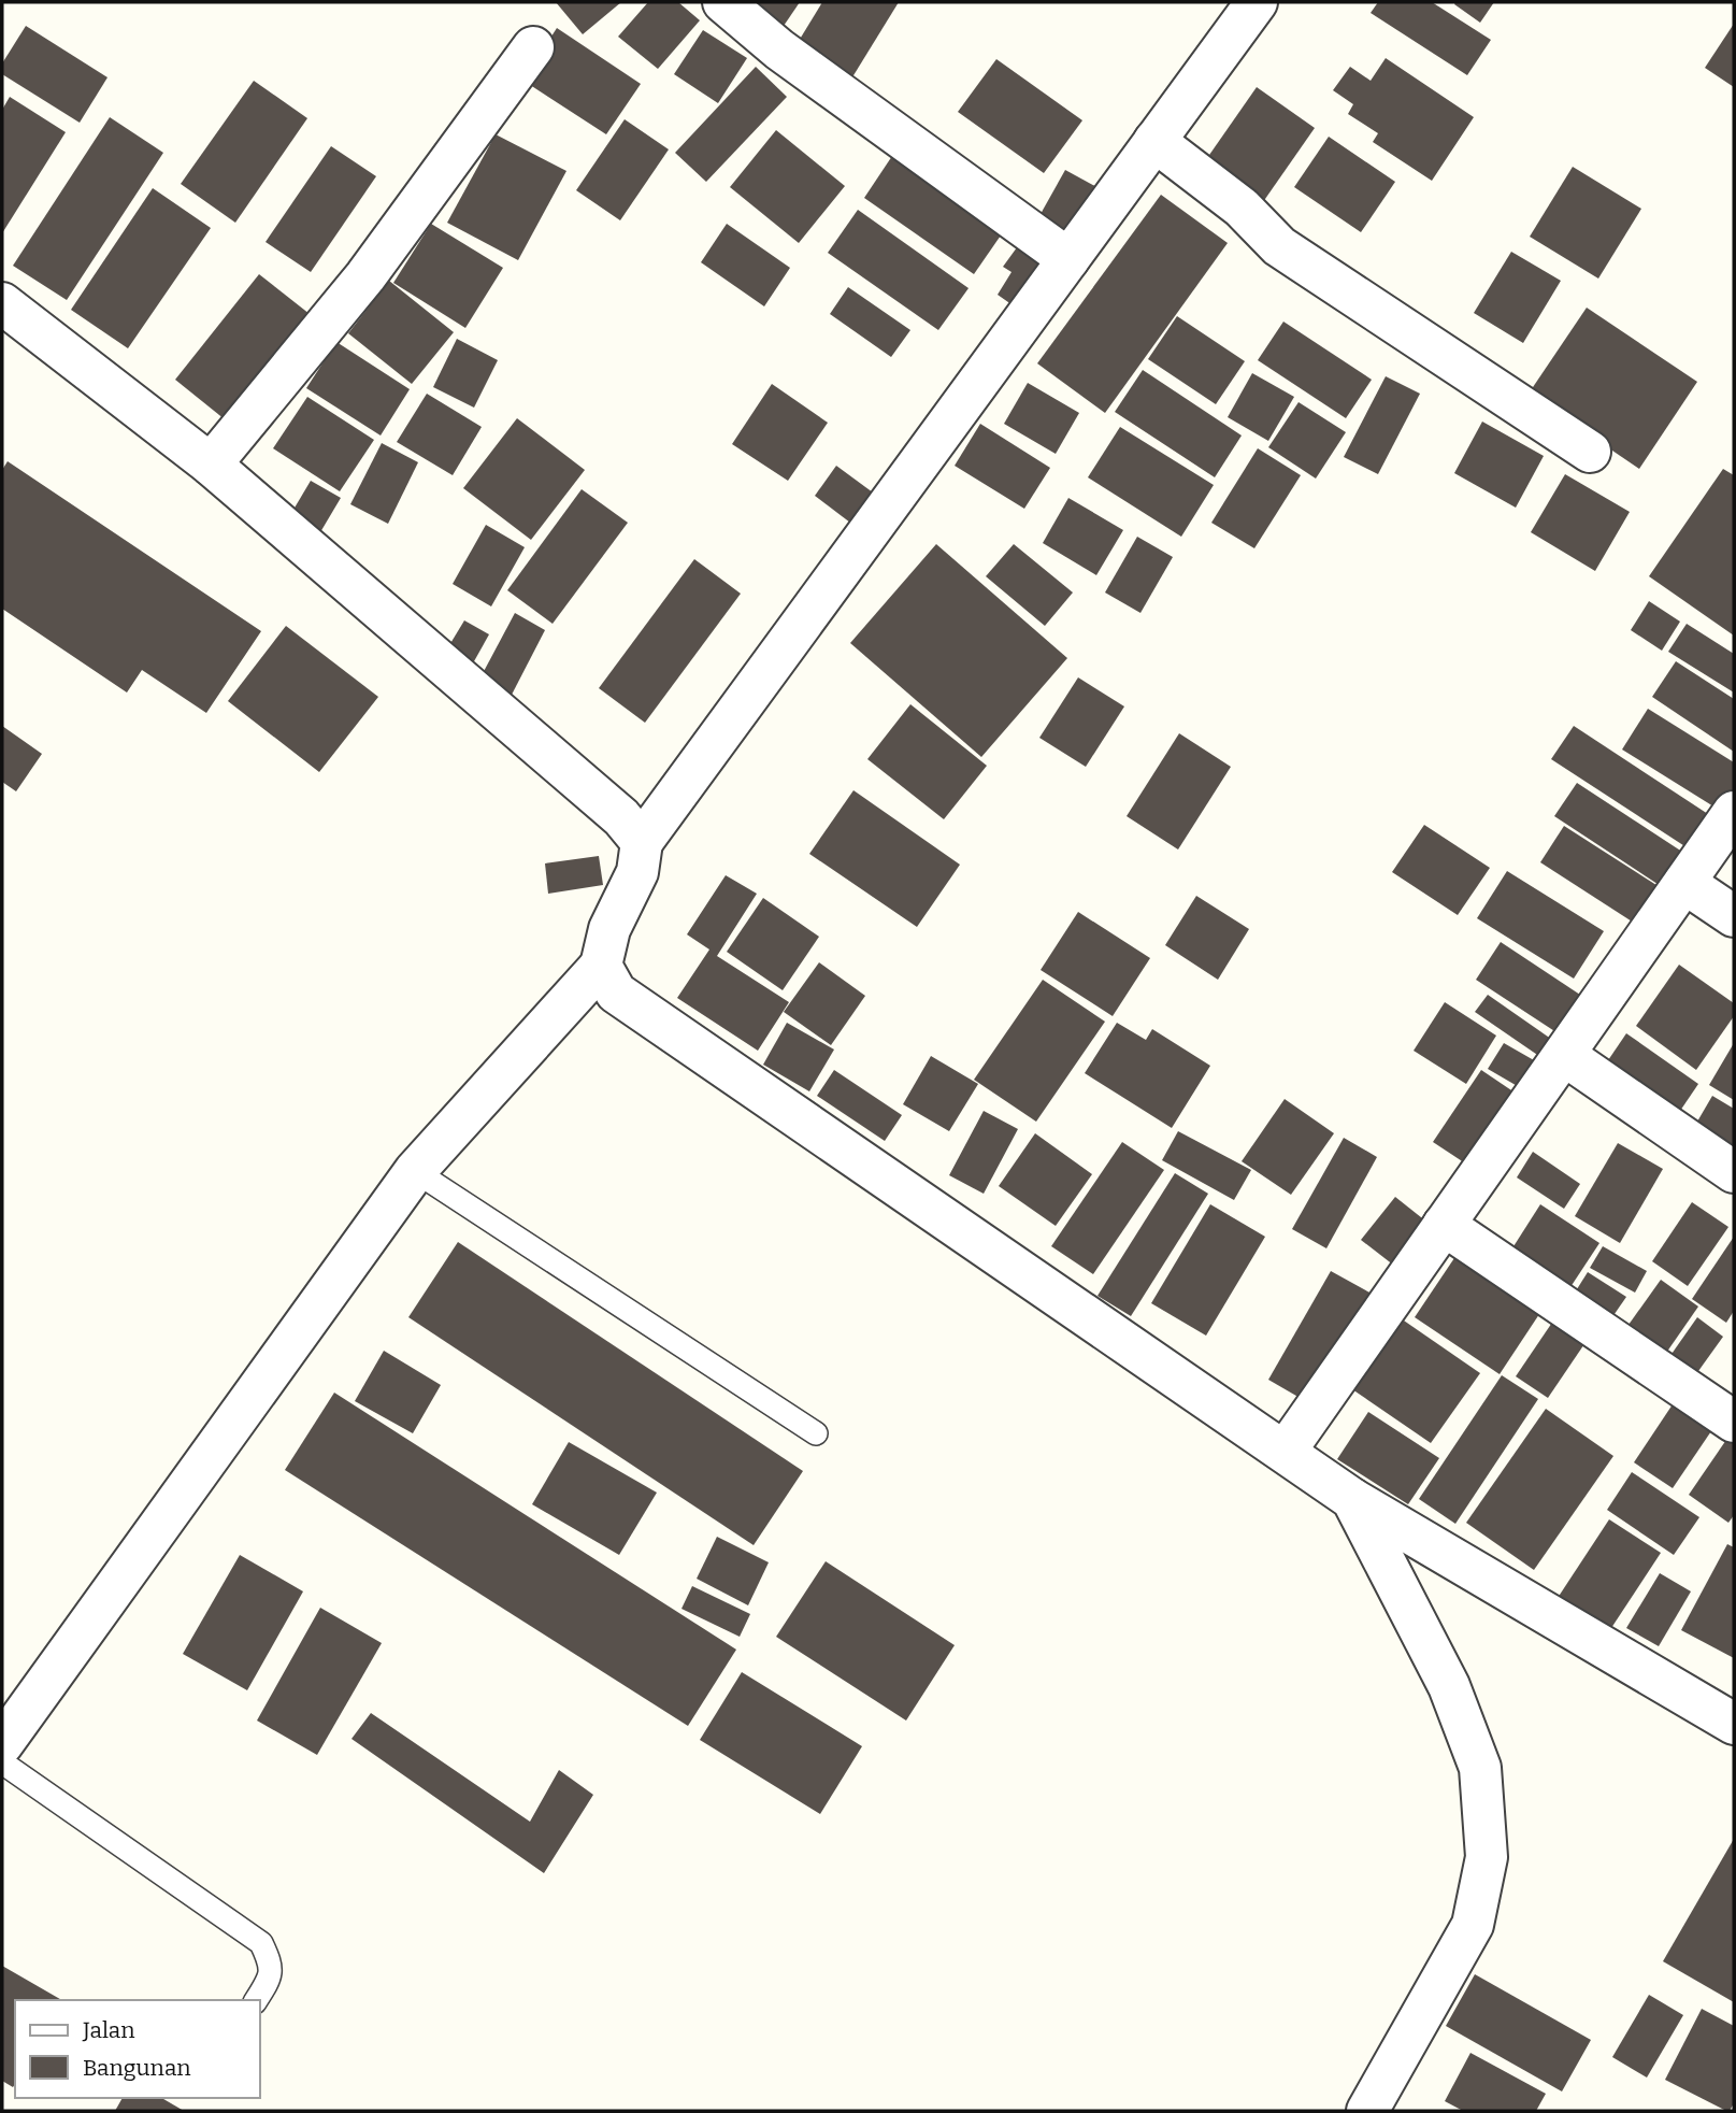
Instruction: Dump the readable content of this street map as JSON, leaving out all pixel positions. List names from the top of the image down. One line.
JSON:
{"legend":["Jalan","Bangunan"]}
